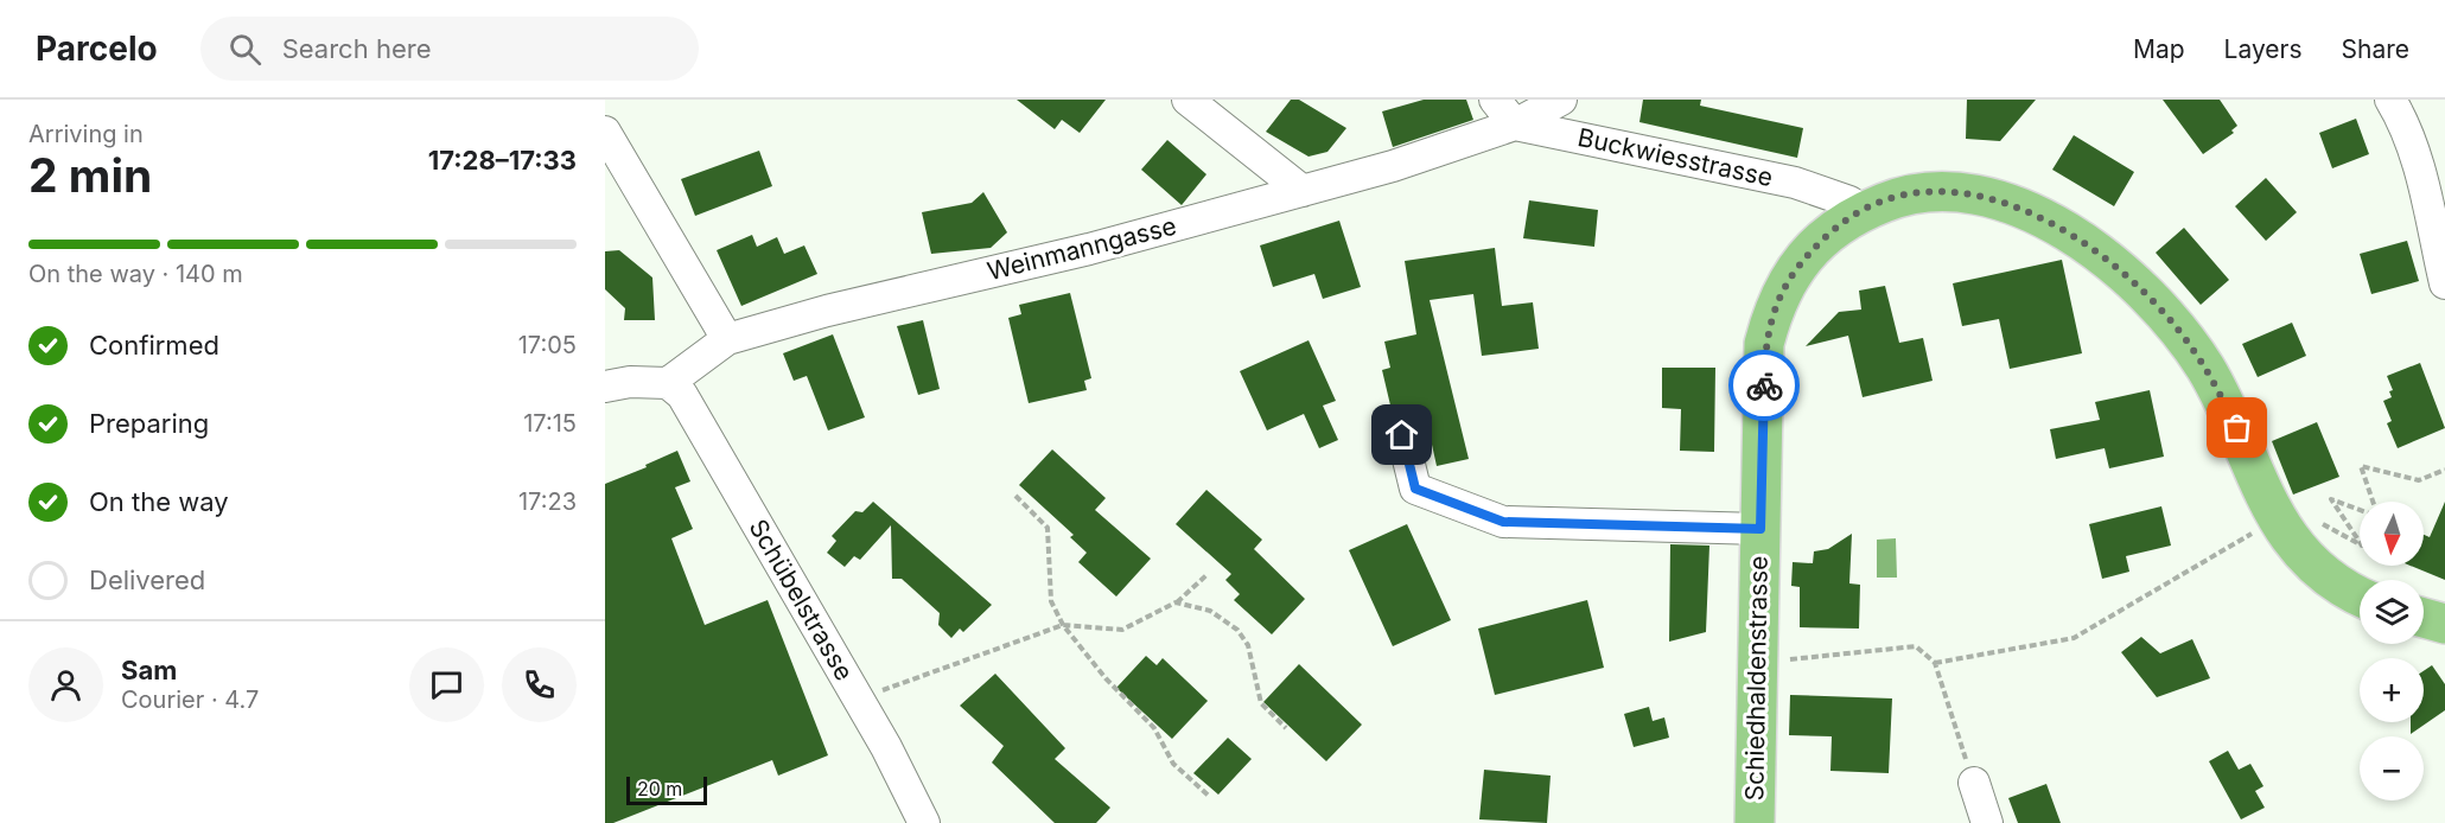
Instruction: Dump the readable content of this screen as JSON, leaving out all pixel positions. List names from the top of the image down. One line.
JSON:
{"streets":{"main road":["Schiedhaldenstrasse"],"street":["Buckwiesstrasse","Weinmanngasse","Schübelstrasse"]},"crossings":[["Buckwiesstrasse","Weinmanngasse"],["Buckwiesstrasse","Schiedhaldenstrasse"],["Weinmanngasse","Schübelstrasse"]],"scale_bar":"20 m","north":"bottom","page":{"header":"Parcelo","search":"Search here","nav":["Map","Layers","Share"],"heading":["2 min","Arriving in","17:28–17:33"],"panel":["Sam","Courier · 4.7"],"bar":"On the way · 140 m","list":[["Confirmed","17:05"],["Preparing","17:15"],["On the way","17:23"],"Delivered"],"map_buttons":["+","−"],"scale":"20 m"}}
